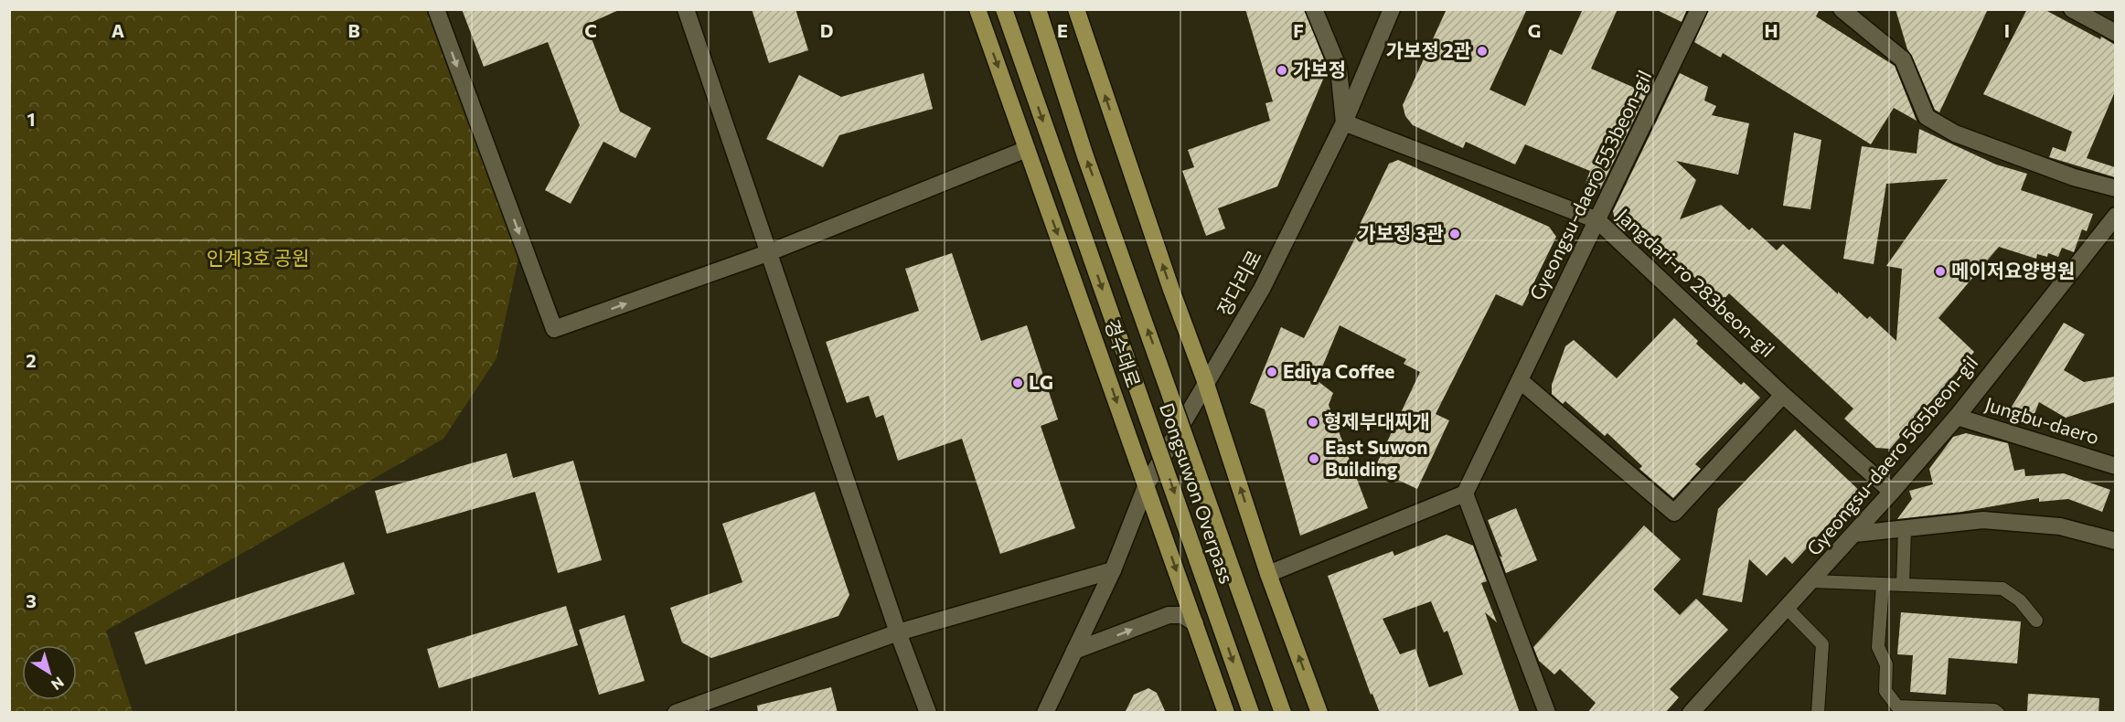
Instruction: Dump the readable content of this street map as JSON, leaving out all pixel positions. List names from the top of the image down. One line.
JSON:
{"streets":{"main road":["경수대로","Dongsuwon Overpass"],"street":["Gyeongsu-daero 553beon-gil","장다리로","Jangdari-ro 283beon-gil","Jungbu-daero","Gyeongsu-daero 565beon-gil"]},"crossings":[["Gyeongsu-daero 553beon-gil","Jangdari-ro 283beon-gil"],["장다리로","Jangdari-ro 283beon-gil"],["장다리로","경수대로"],["Jangdari-ro 283beon-gil","Gyeongsu-daero 565beon-gil"],["Jungbu-daero","Gyeongsu-daero 565beon-gil"]],"parks":["인계3호 공원"],"places":["가보정 2관","가보정","가보정 3관","메이저요양벙원","Ediya Coffee","LG","형제부대찌개","East Suwon Building"],"north":"bottom right","grid":{"columns":["A","B","C","D","E","F","G","H","I"],"rows":["1","2","3"]}}
